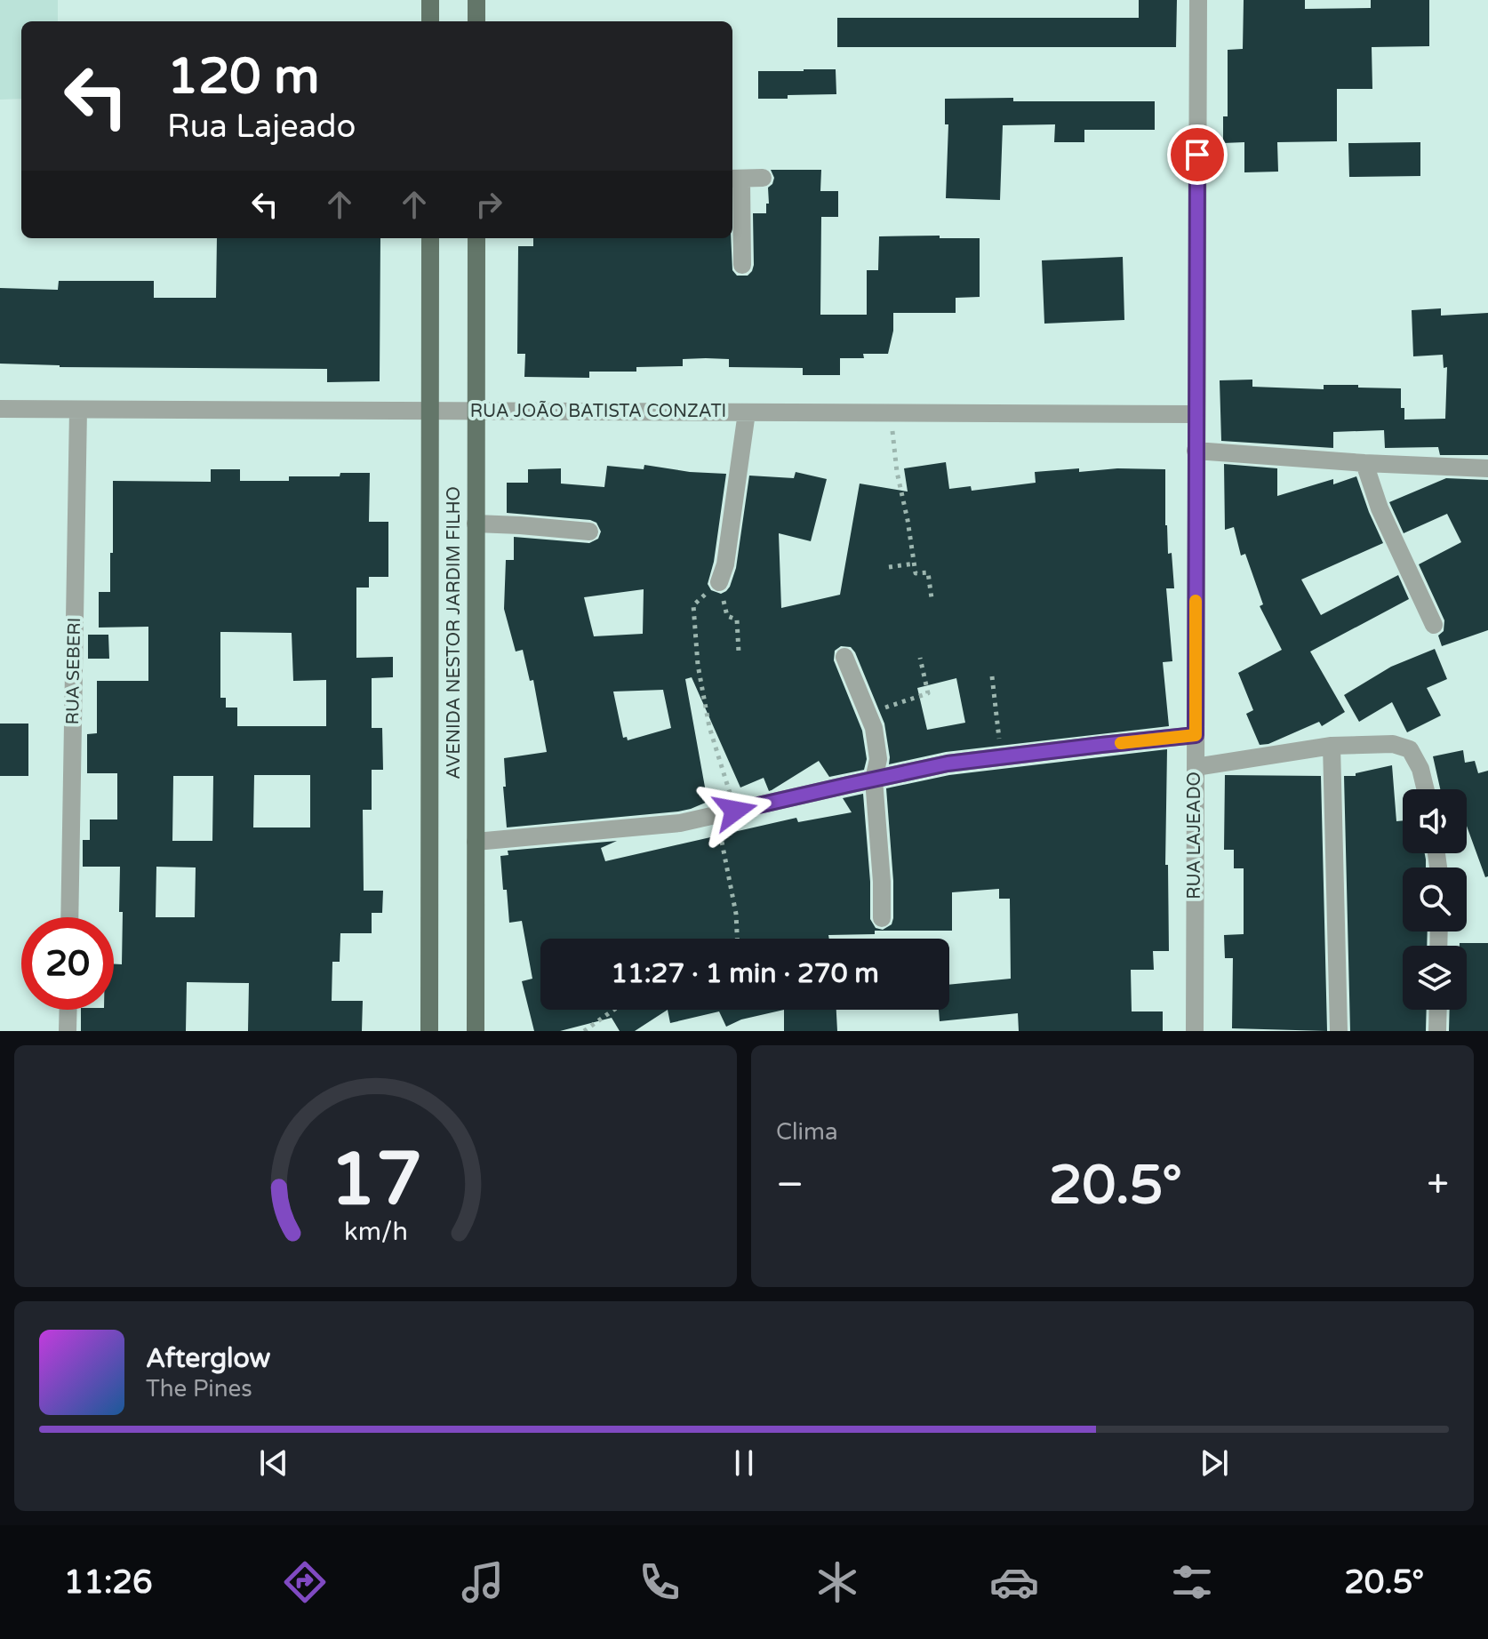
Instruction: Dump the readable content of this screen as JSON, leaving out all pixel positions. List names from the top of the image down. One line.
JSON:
{"streets":{"main road":["AVENIDA NESTOR JARDIM FILHO"],"street":["RUA JOÃO BATISTA CONZATI","RUA SEBERI","RUA LAJEADO"]},"crossings":[["RUA JOÃO BATISTA CONZATI","AVENIDA NESTOR JARDIM FILHO"],["RUA JOÃO BATISTA CONZATI","RUA SEBERI"],["RUA JOÃO BATISTA CONZATI","RUA LAJEADO"]],"page":{"turn":["120 m","Rua Lajeado"],"limit":"20","trip":"11:27 · 1 min · 270 m","tile":"Clima","heat":["−","20.5°","+"],"song":["Afterglow","The Pines"],"tabs":["11:26","20.5°"],"gauge":["17","km/h"]}}
